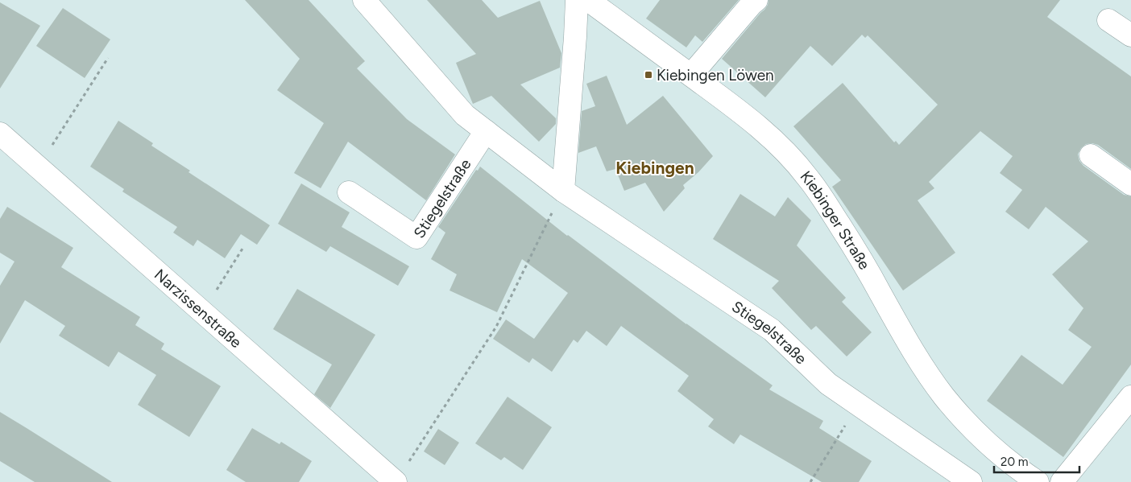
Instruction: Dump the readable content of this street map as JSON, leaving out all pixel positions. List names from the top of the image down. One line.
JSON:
{"streets":{"street":["Stiegelstraße","Kiebinger Straße","Narzissenstraße"]},"districts":["Kiebingen"],"places":{"transit":["Kiebingen Löwen"]},"scale_bar":"20 m"}
